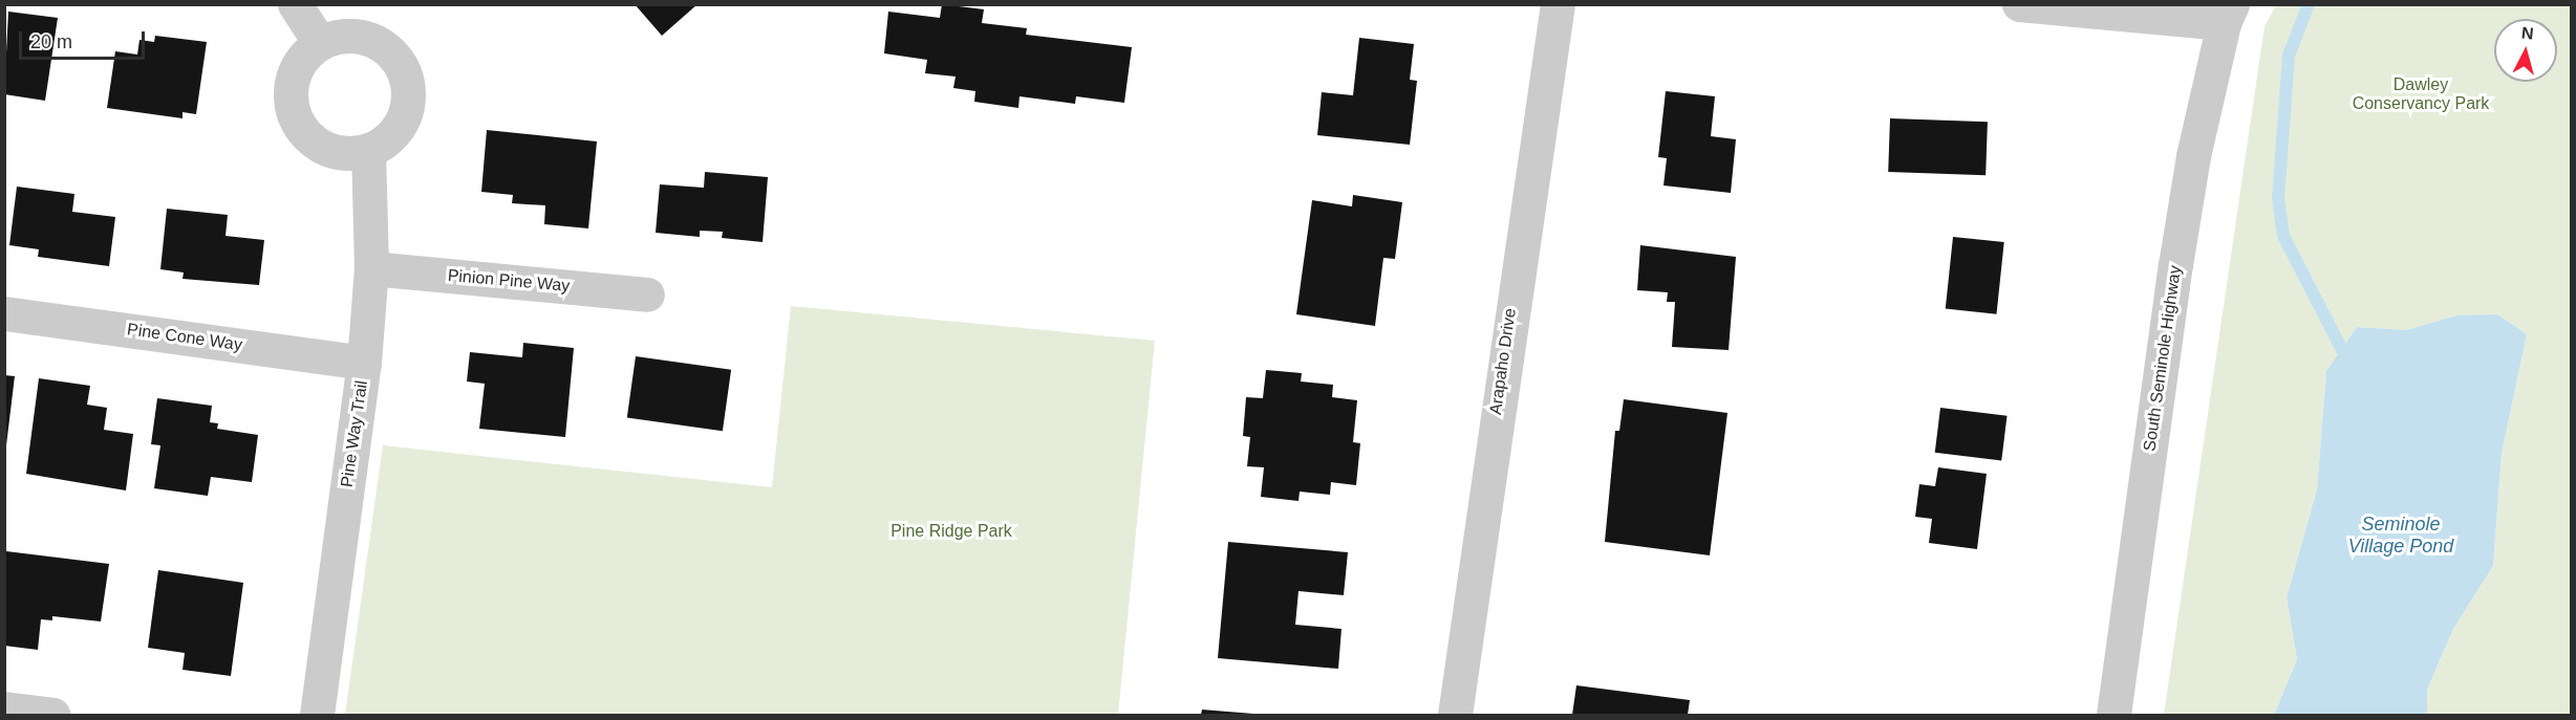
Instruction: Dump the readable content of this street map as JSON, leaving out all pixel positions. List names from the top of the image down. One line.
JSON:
{"streets":{"street":["Pinion Pine Way","Pine Cone Way","South Seminole Highway","Arapaho Drive","Pine Way Trail"]},"crossings":[["Pinion Pine Way","Pine Way Trail"],["Pine Cone Way","Pine Way Trail"]],"water":["Seminole Village Pond"],"parks":["Dawley Conservancy Park","Pine Ridge Park"],"scale_bar":"20 m","north":"top"}
